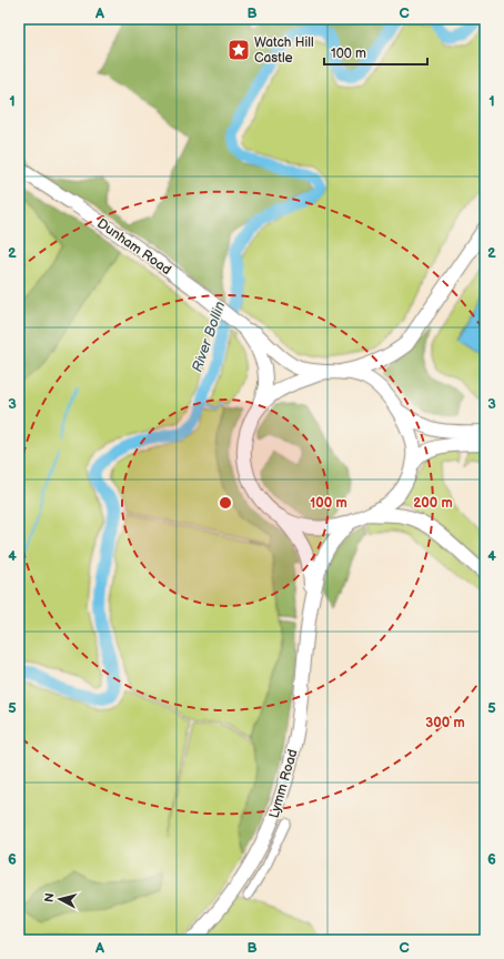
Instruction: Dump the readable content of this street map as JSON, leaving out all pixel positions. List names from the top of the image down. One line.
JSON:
{"streets":{"main road":["Dunham Road","Lymm Road"]},"crossings":[["Dunham Road","Lymm Road"]],"water":["River Bollin"],"places":{"place":["Watch Hill Castle"]},"scale_bar":"100 m","north":"left","grid":{"columns":["A","B","C"],"rows":["1","2","3","4","5","6"]},"rings":["100 m","200 m","300 m"]}
